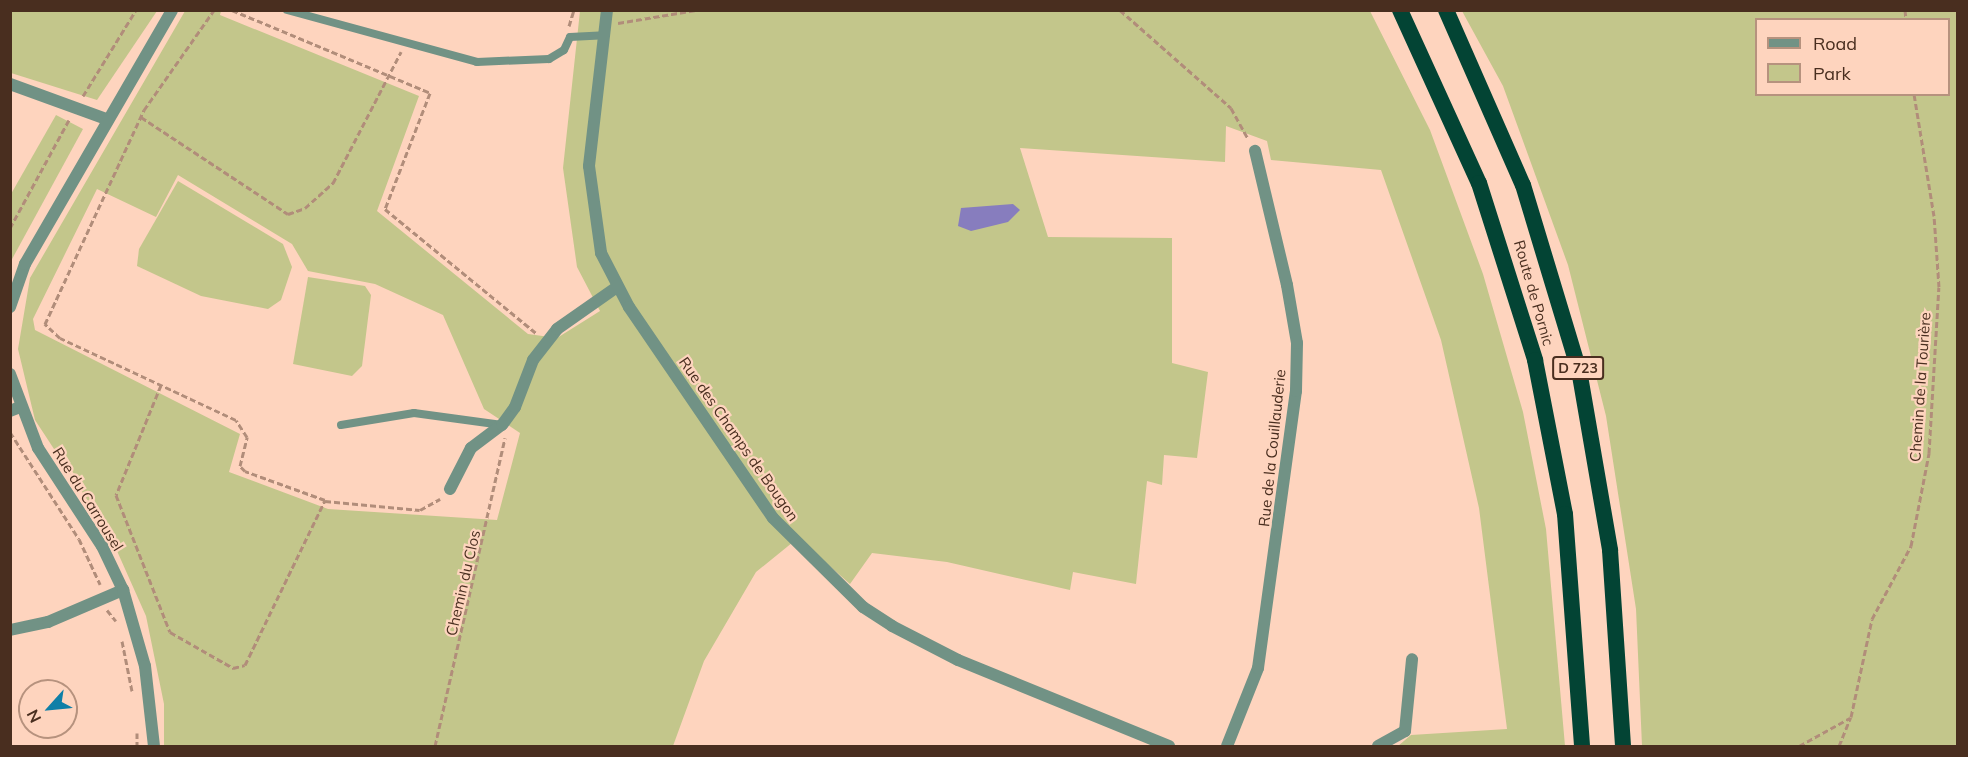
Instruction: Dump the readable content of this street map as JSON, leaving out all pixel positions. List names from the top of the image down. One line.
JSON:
{"streets":{"highway":["Route de Pornic","D 723"],"street":["Rue des Champs de Bougon","Rue de la Couillauderie","Rue du Carrousel"],"path":["Chemin de la Tourière","Chemin du Clos"]},"legend":["Road","Park"],"north":"bottom left"}
